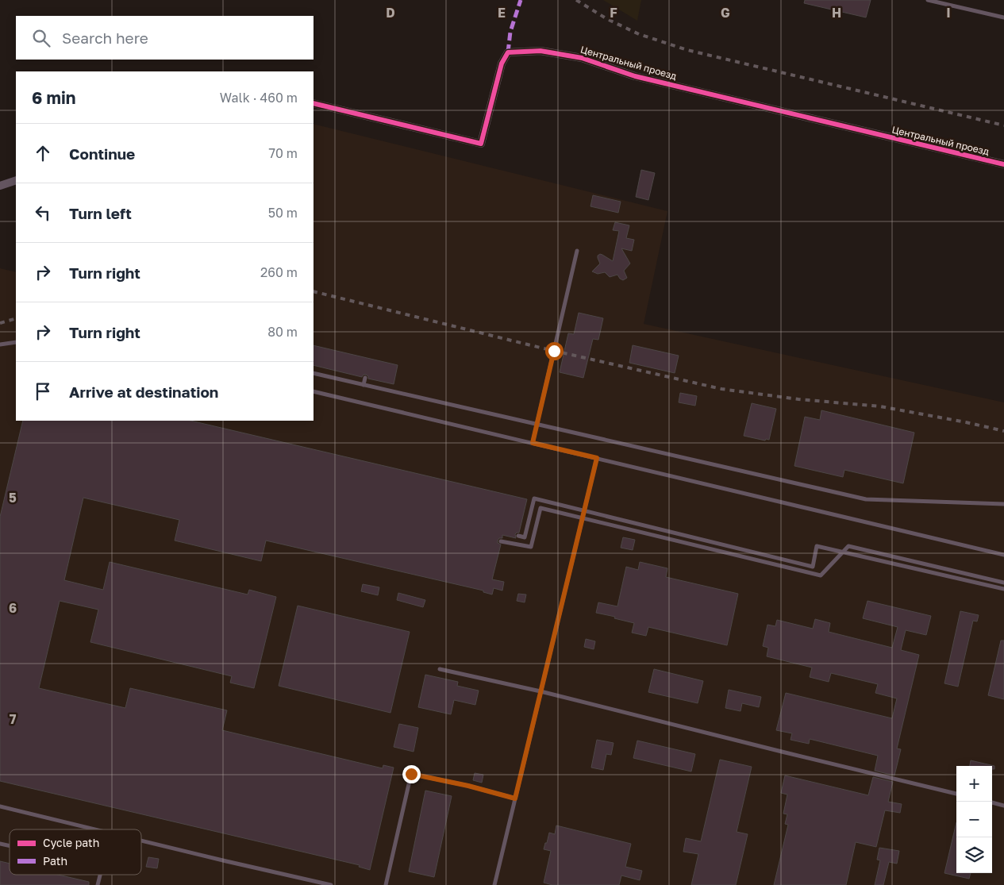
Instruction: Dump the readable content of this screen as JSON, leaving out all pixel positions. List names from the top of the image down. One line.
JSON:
{"streets":{"street":["Центральный проезд"]},"legend":["Cycle path","Path"],"page":{"search":"Search here","heading":["6 min","Walk · 460 m"],"list":[["Continue","70 m"],["Turn left","50 m"],["Turn right","260 m"],["Turn right","80 m"],"Arrive at destination"],"map_buttons":["+","−"]},"grid":{"columns":["D","E","F","G","H","I"],"rows":["5","6","7"]}}
